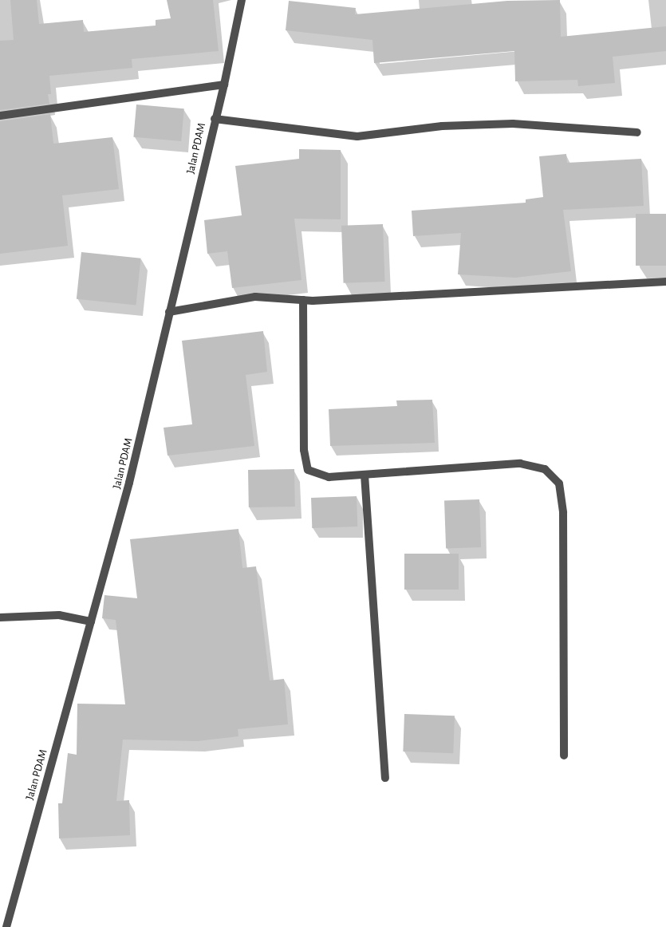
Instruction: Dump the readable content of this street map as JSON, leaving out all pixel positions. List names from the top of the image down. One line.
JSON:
{"streets":{"street":["Jalan PDAM"]}}
